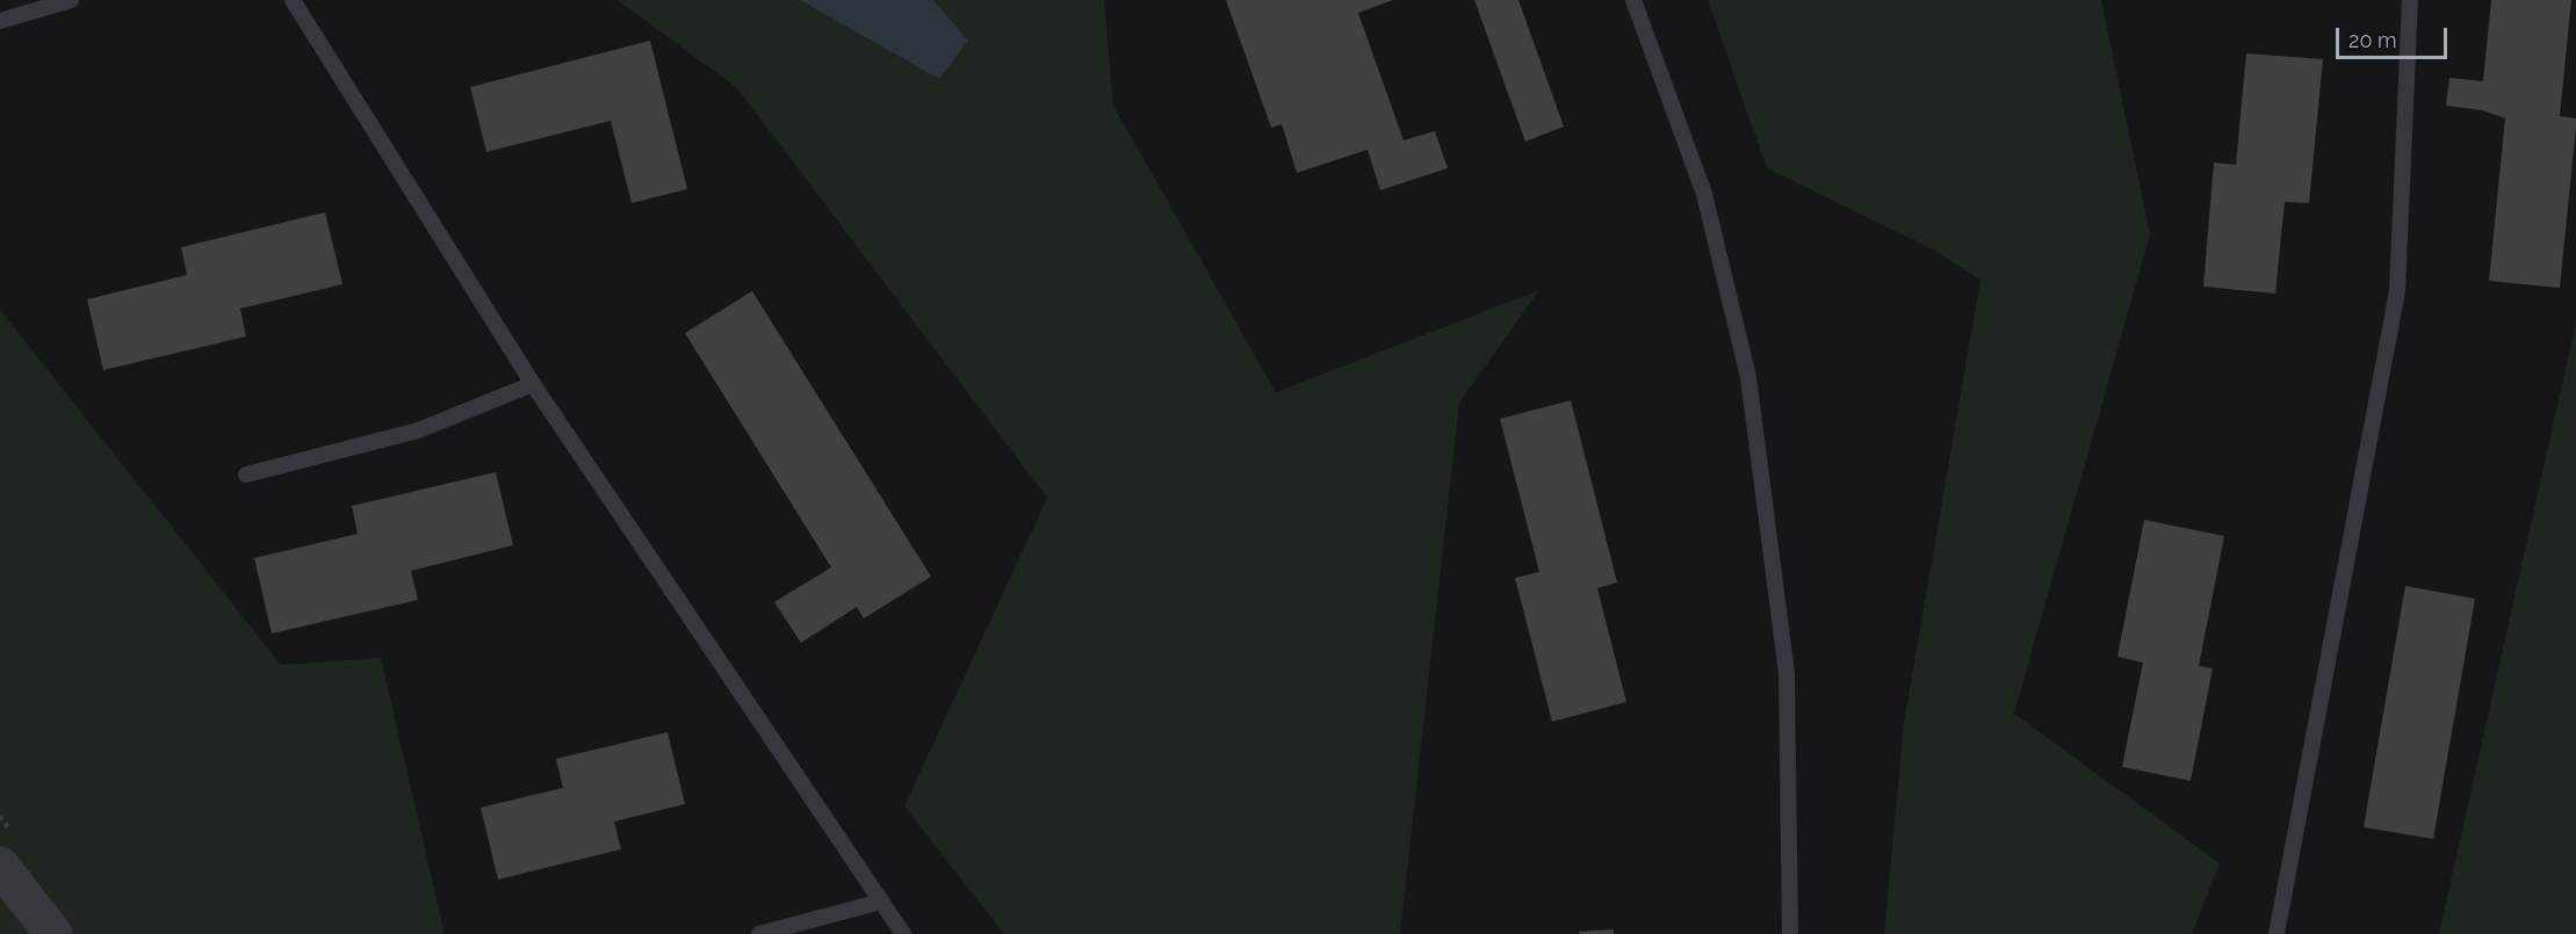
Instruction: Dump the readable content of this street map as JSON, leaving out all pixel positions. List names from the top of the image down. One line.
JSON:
{"scale_bar":"20 m"}
